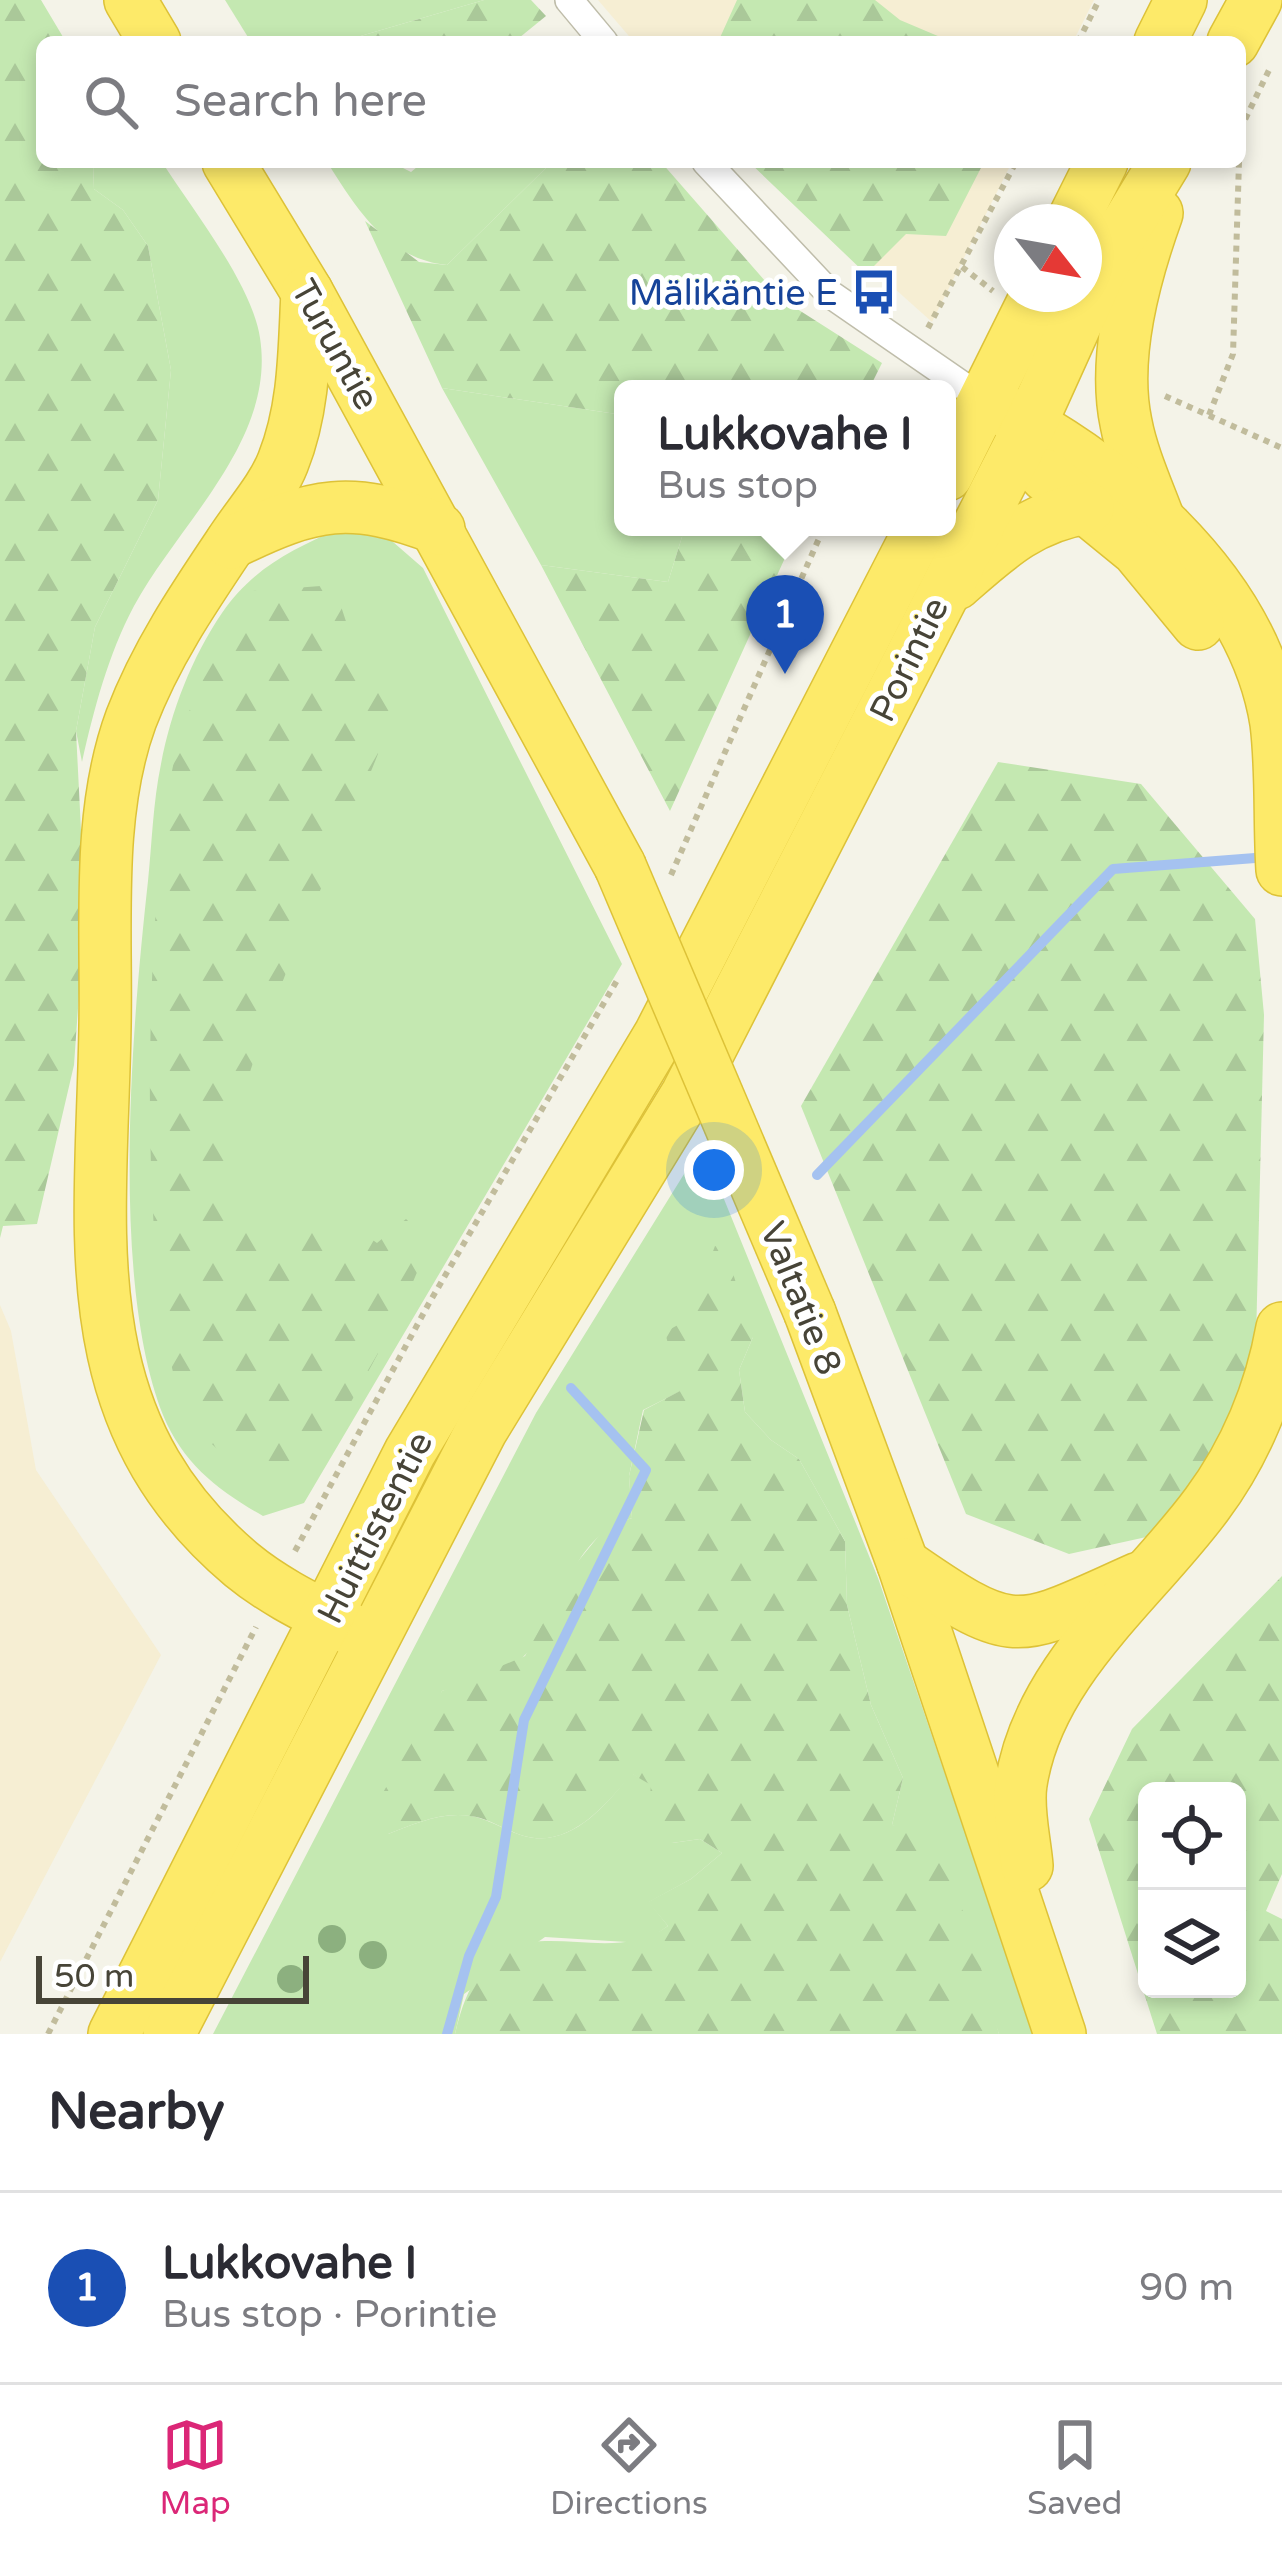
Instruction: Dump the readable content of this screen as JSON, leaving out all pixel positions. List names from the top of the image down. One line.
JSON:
{"streets":{"highway":["Turuntie","Porintie","Valtatie 8","Huittistentie"]},"crossings":[["Turuntie","Valtatie 8"],["Porintie","Huittistentie"]],"places":{"bus stop":["Mälikäntie E"]},"scale_bar":"50 m","north":"bottom right","page":{"search":"Search here","popup":["Lukkovahe I","Bus stop"],"pins":"1","scale":"50 m","heading":"Nearby","list":[{"mark":"1","name":"Lukkovahe I","note":"Bus stop · Porintie","value":"90 m"}],"nav":["Map","Directions","Saved"]}}
